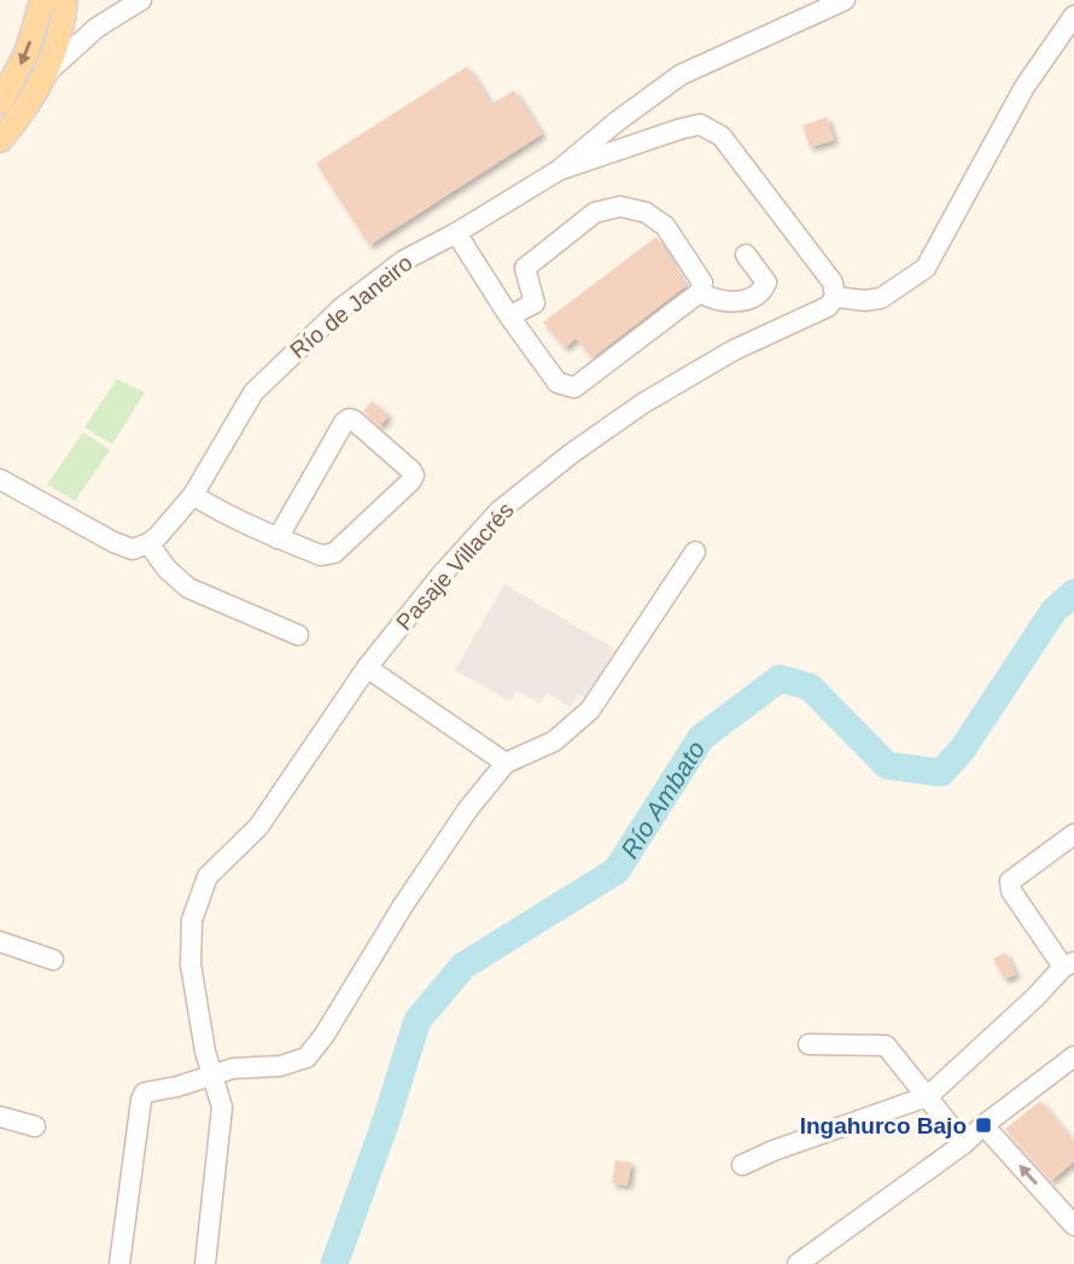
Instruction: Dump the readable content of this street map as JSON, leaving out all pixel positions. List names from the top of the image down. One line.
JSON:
{"streets":{"street":["Río de Janeiro","Pasaje Villacrés"]},"water":["Río Ambato"],"places":{"transit":["Ingahurco Bajo"]}}
